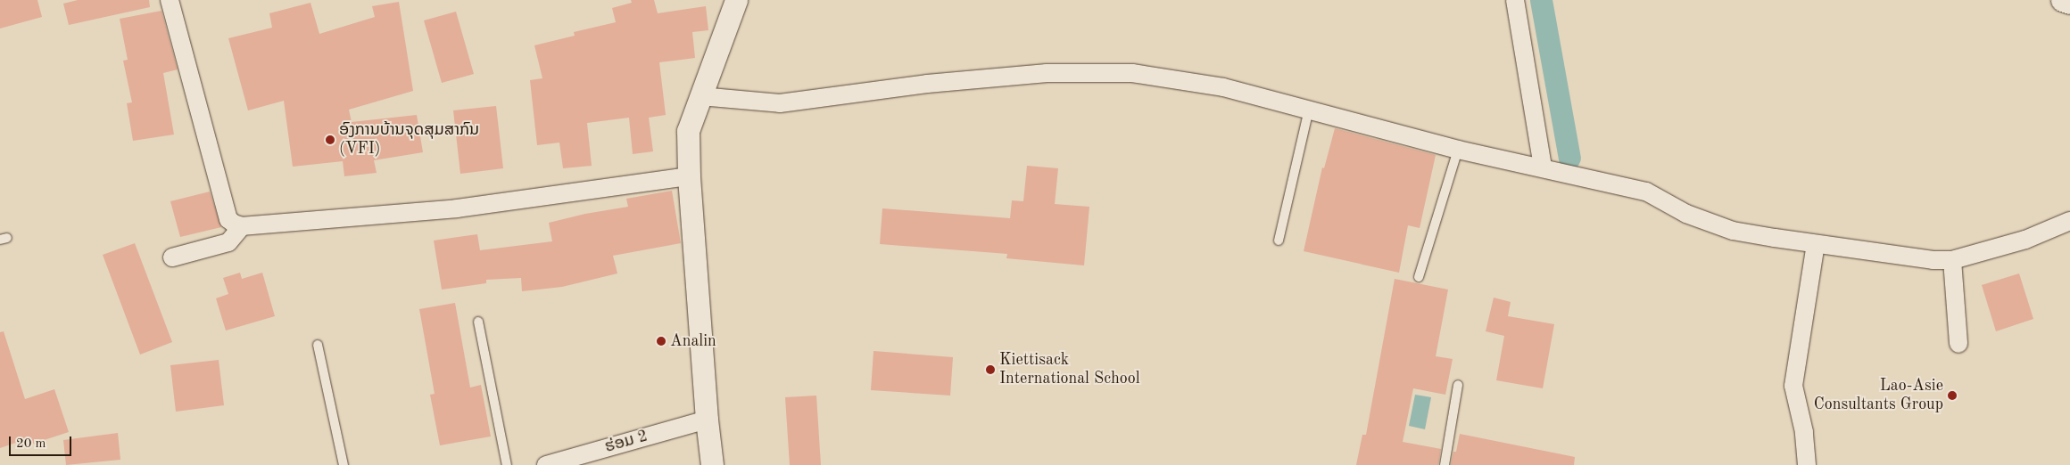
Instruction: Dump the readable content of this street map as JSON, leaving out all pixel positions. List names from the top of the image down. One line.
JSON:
{"streets":{"street":["ຮ່ອມ 2"]},"places":["ອົງການບ້ານຈຸດສຸມສາກົນ (VFI)","Analin","Kiettisack International School","Lao-Asie Consultants Group"],"scale_bar":"20 m"}
